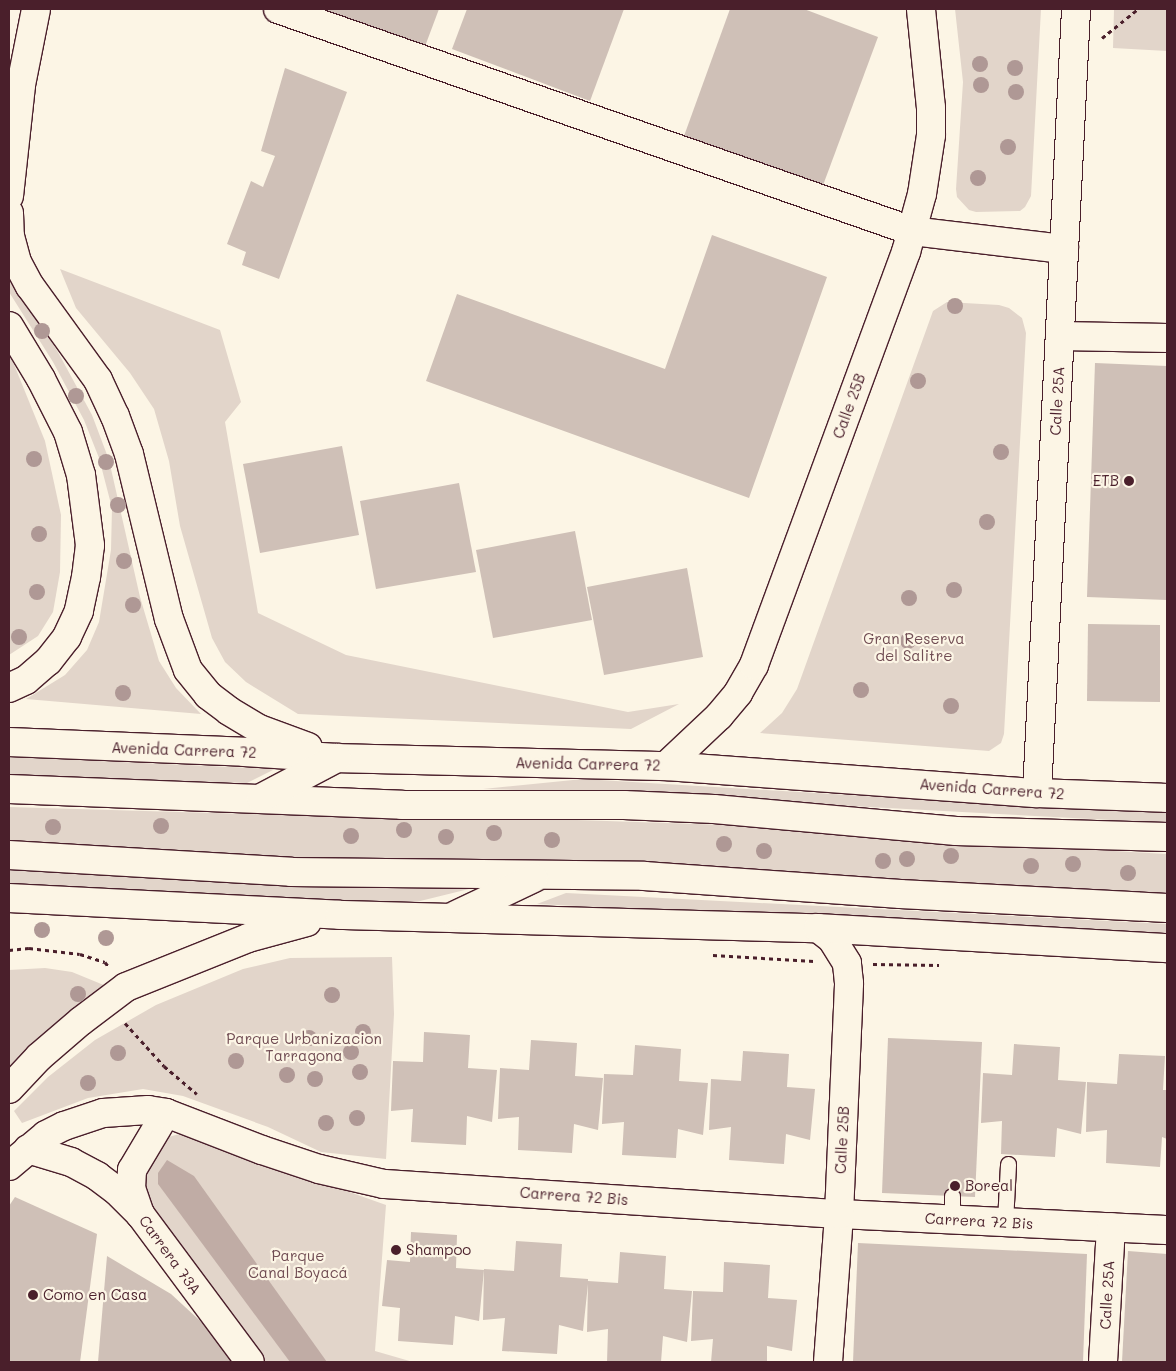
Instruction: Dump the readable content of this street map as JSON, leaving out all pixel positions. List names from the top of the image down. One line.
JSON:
{"streets":{"main road":["Calle 25A","Calle 25B","Avenida Carrera 72","Carrera 72 Bis","Carrera 73A"]},"crossings":[["Calle 25A","Avenida Carrera 72"],["Calle 25A","Carrera 72 Bis"],["Calle 25B","Avenida Carrera 72"],["Calle 25B","Carrera 72 Bis"],["Carrera 72 Bis","Carrera 73A"]],"parks":["Gran Reserva del Salitre","Parque Urbanizacion Tarragona","Parque Canal Boyacá"],"places":["ETB","Boreal","Shampoo","Como en Casa"]}
